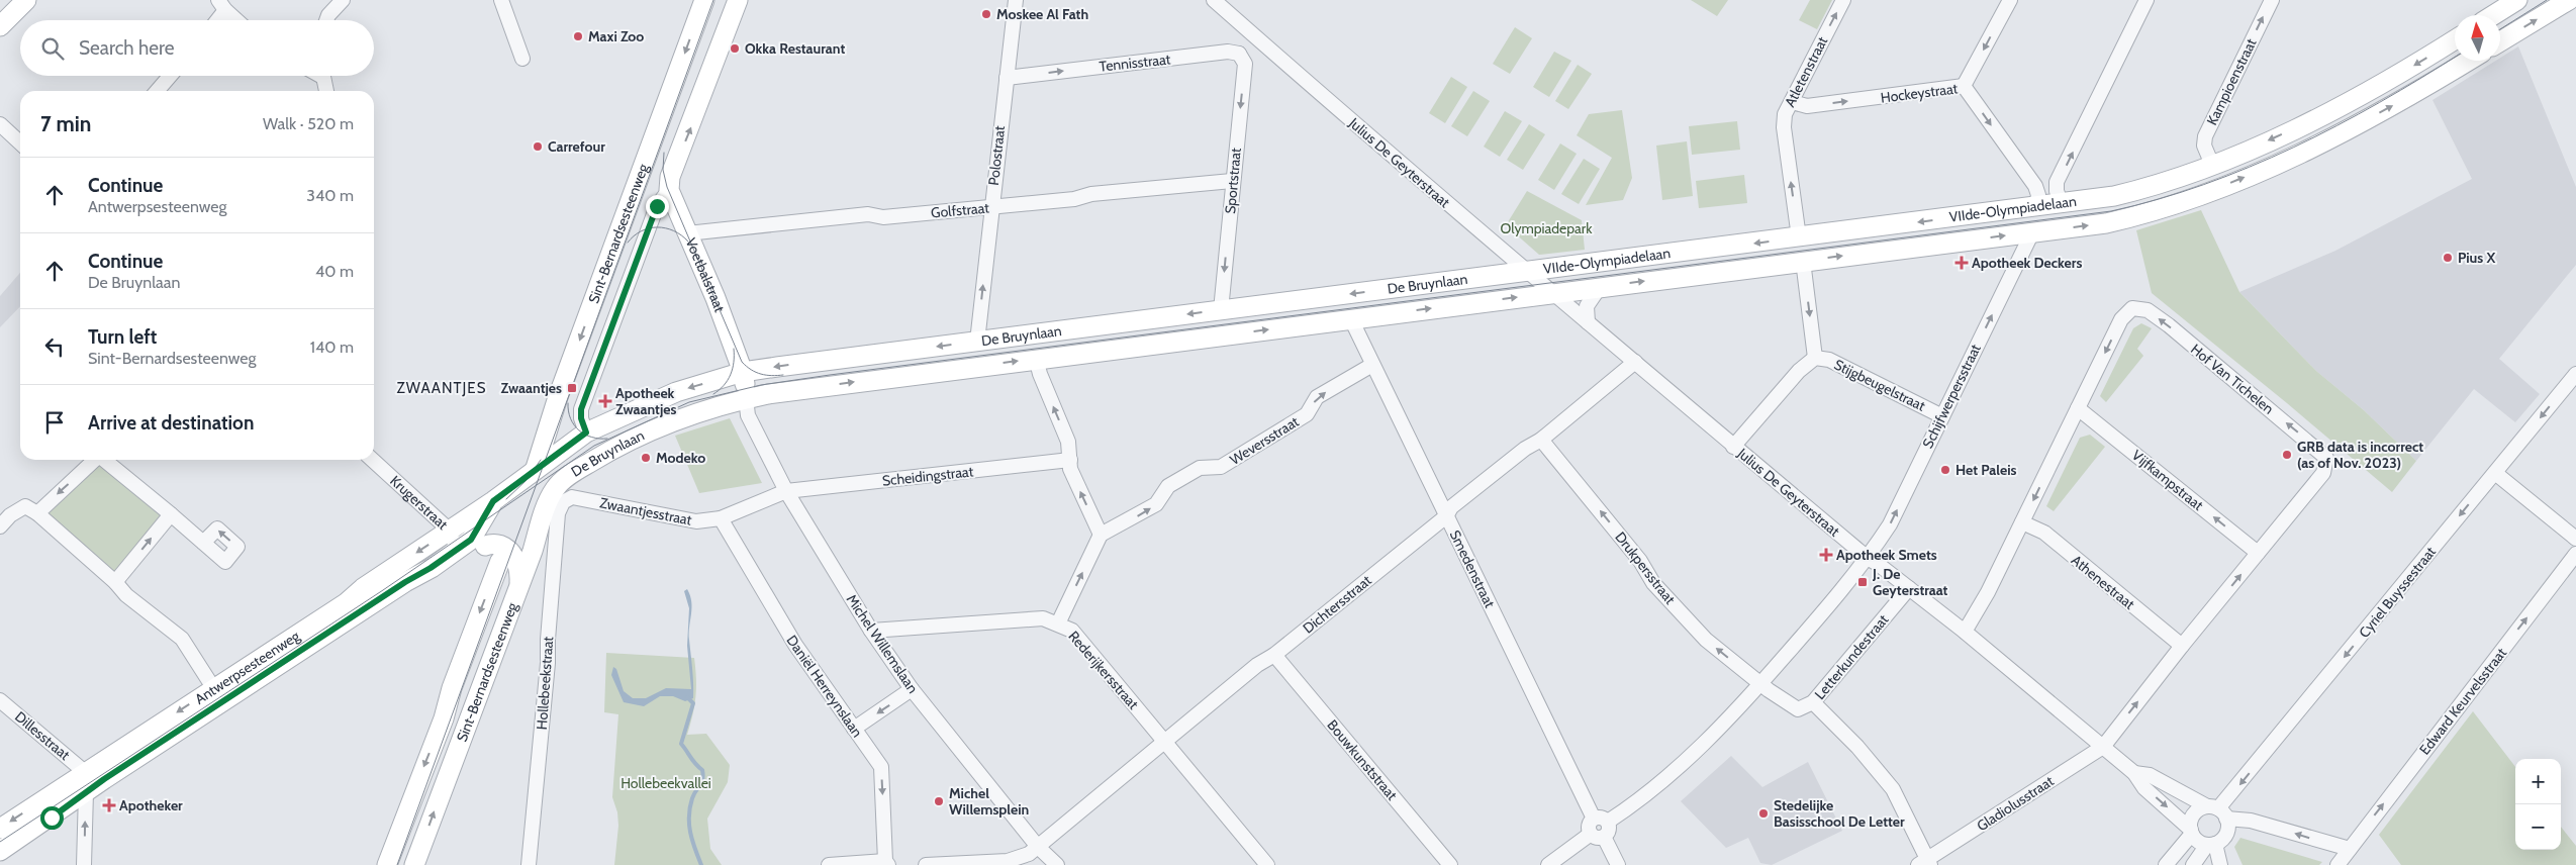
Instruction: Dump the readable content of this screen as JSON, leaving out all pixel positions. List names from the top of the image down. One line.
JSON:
{"streets":{"main road":["VIIde-Olympiadelaan","Sint-Bernardsesteenweg","Voetbalstraat","De Bruynlaan","Krugerstraat","Antwerpsesteenweg"],"street":["Tennisstraat","Atletenstraat","Kampioenstraat","Hockeystraat","Polostraat","Julius De Geyterstraat","Sportstraat","Golfstraat","Hof Van Tichelen","Stijgbeugelstraat","Schijfwerpersstraat","Weversstraat","Scheidingstraat","Vijfkampstraat","Zwaantjesstraat","Drukpersstraat","Smedenstraat","Athenestraat","Cyriel Buyssestraat","Dichtersstraat","Michel Willemslaan","Letterkundestraat","Rederijkersstraat","Hollebeekstraat","Daniël Herreynslaan","Edward Keurvelsstraat","Dillesstraat","Bouwkunststraat","Gladiolusstraat"]},"crossings":[["Tennisstraat","Polostraat"],["Tennisstraat","Sportstraat"],["Atletenstraat","Hockeystraat"],["Atletenstraat","VIIde-Olympiadelaan"],["Kampioenstraat","VIIde-Olympiadelaan"],["Polostraat","Golfstraat"],["Polostraat","De Bruynlaan"],["Julius De Geyterstraat","VIIde-Olympiadelaan"],["Julius De Geyterstraat","De Bruynlaan"],["Julius De Geyterstraat","Hof Van Tichelen"],["Julius De Geyterstraat","Stijgbeugelstraat"],["Julius De Geyterstraat","Schijfwerpersstraat"],["Julius De Geyterstraat","Cyriel Buyssestraat"],["Julius De Geyterstraat","Dichtersstraat"],["Julius De Geyterstraat","Letterkundestraat"],["Julius De Geyterstraat","Gladiolusstraat"],["Sportstraat","Golfstraat"],["Sportstraat","De Bruynlaan"],["Golfstraat","Voetbalstraat"],["VIIde-Olympiadelaan","De Bruynlaan"],["VIIde-Olympiadelaan","Schijfwerpersstraat"],["Sint-Bernardsesteenweg","Voetbalstraat"],["Sint-Bernardsesteenweg","De Bruynlaan"],["Sint-Bernardsesteenweg","Krugerstraat"],["Sint-Bernardsesteenweg","Antwerpsesteenweg"],["Voetbalstraat","De Bruynlaan"],["Voetbalstraat","Michel Willemslaan"],["De Bruynlaan","Smedenstraat"],["De Bruynlaan","Michel Willemslaan"],["De Bruynlaan","Antwerpsesteenweg"],["Hof Van Tichelen","Vijfkampstraat"],["Hof Van Tichelen","Athenestraat"],["Hof Van Tichelen","Gladiolusstraat"],["Stijgbeugelstraat","Schijfwerpersstraat"],["Weversstraat","Smedenstraat"],["Scheidingstraat","Zwaantjesstraat"],["Scheidingstraat","Michel Willemslaan"],["Krugerstraat","Antwerpsesteenweg"],["Zwaantjesstraat","Michel Willemslaan"],["Zwaantjesstraat","Hollebeekstraat"],["Zwaantjesstraat","Daniël Herreynslaan"],["Drukpersstraat","Dichtersstraat"],["Drukpersstraat","Letterkundestraat"],["Smedenstraat","Dichtersstraat"],["Dichtersstraat","Michel Willemslaan"],["Dichtersstraat","Rederijkersstraat"],["Dichtersstraat","Bouwkunststraat"],["Michel Willemslaan","Rederijkersstraat"],["Antwerpsesteenweg","Dillesstraat"]],"one_way":["Tennisstraat","Atletenstraat","Hockeystraat","Polostraat","Sportstraat","Schijfwerpersstraat","Weversstraat","Vijfkampstraat","Drukpersstraat","Cyriel Buyssestraat","Daniël Herreynslaan","Edward Keurvelsstraat"],"districts":["ZWAANTJES"],"parks":["Olympiadepark","Hollebeekvallei"],"places":{"other":["Moskee Al Fath","Maxi Zoo","Okka Restaurant","Carrefour","Pius X","GRB data is incorrect (as of Nov. 2023)","Modeko","Het Paleis","Michel Willemsplein","Stedelijke Basisschool De Letter"],"health":["Apotheek Deckers","Apotheek Zwaantjes","Apotheek Smets","Apotheker"],"transit":["Zwaantjes","J. De Geyterstraat"]},"north":"top","page":{"search":"Search here","heading":["7 min","Walk · 520 m"],"list":[["Continue","Antwerpsesteenweg","340 m"],["Continue","De Bruynlaan","40 m"],["Turn left","Sint-Bernardsesteenweg","140 m"],"Arrive at destination"],"map_buttons":["+","−"]}}
